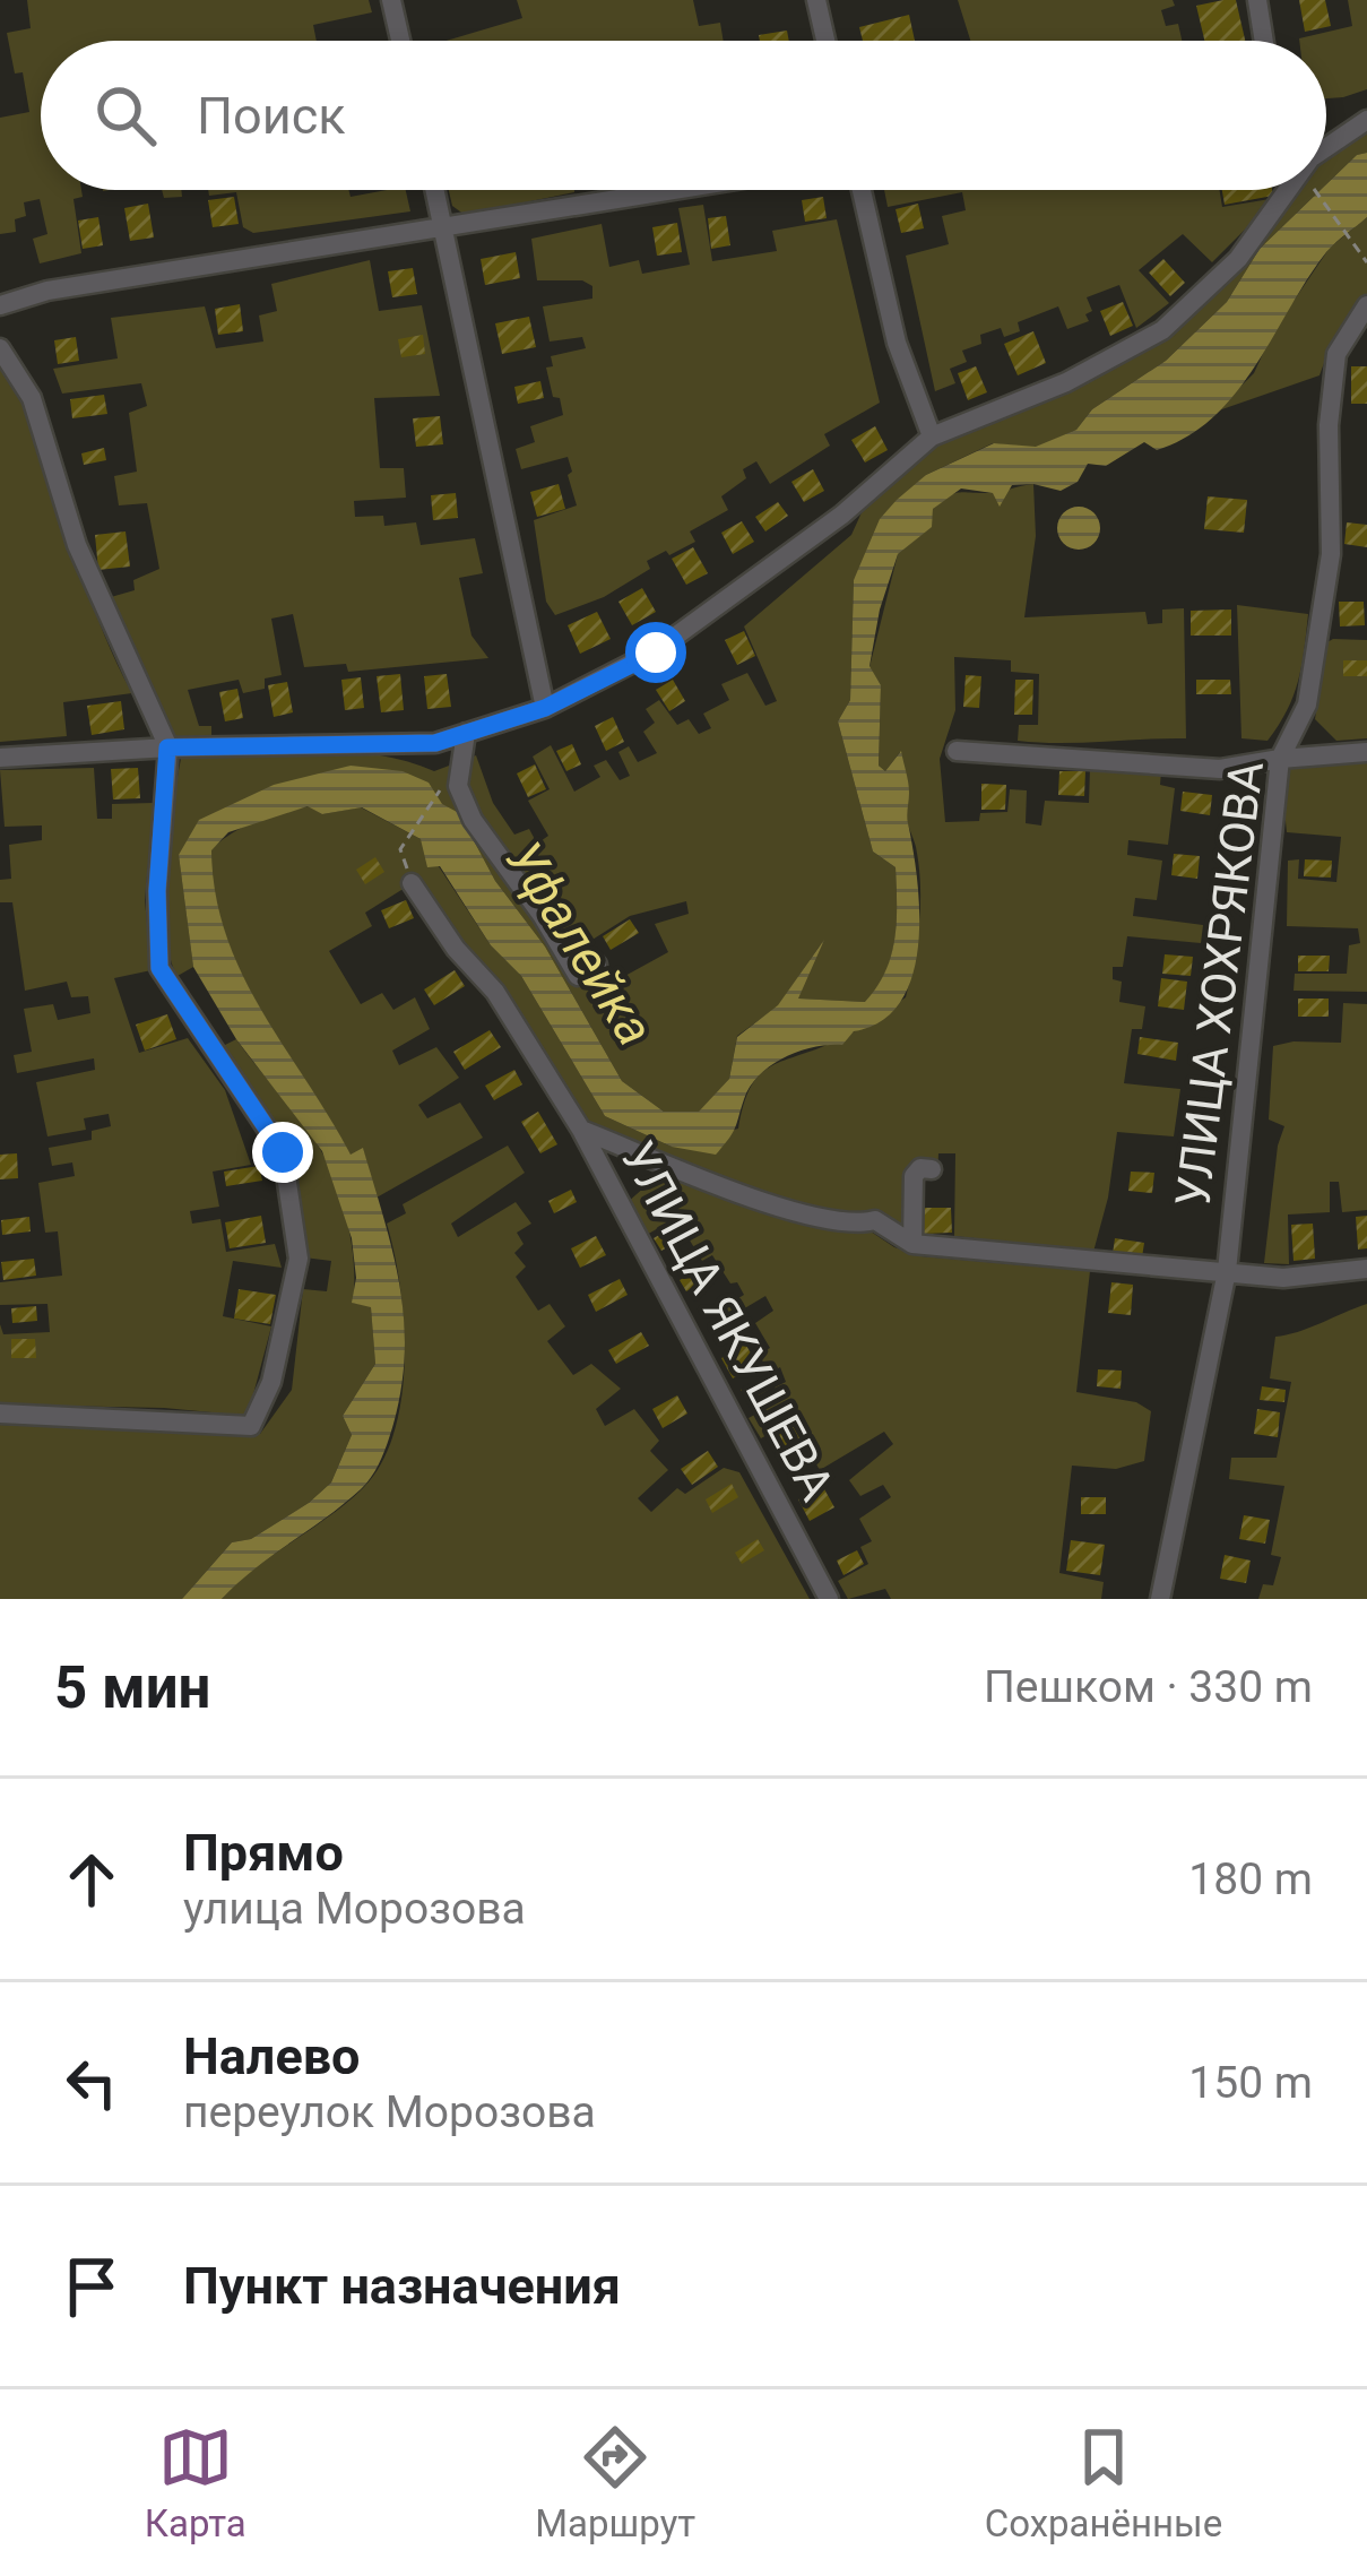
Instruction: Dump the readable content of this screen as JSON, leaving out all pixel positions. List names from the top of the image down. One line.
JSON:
{"streets":{"street":["УЛИЦА ХОХРЯКОВА","УЛИЦА ЯКУШЕВА"]},"water":["Уфалейка"],"page":{"search":"Поиск","heading":["5 мин","Пешком · 330 m"],"list":[["Прямо","улица Морозова","180 m"],["Налево","переулок Морозова","150 m"],"Пункт назначения"],"nav":["Карта","Маршрут","Сохранённые"]}}
